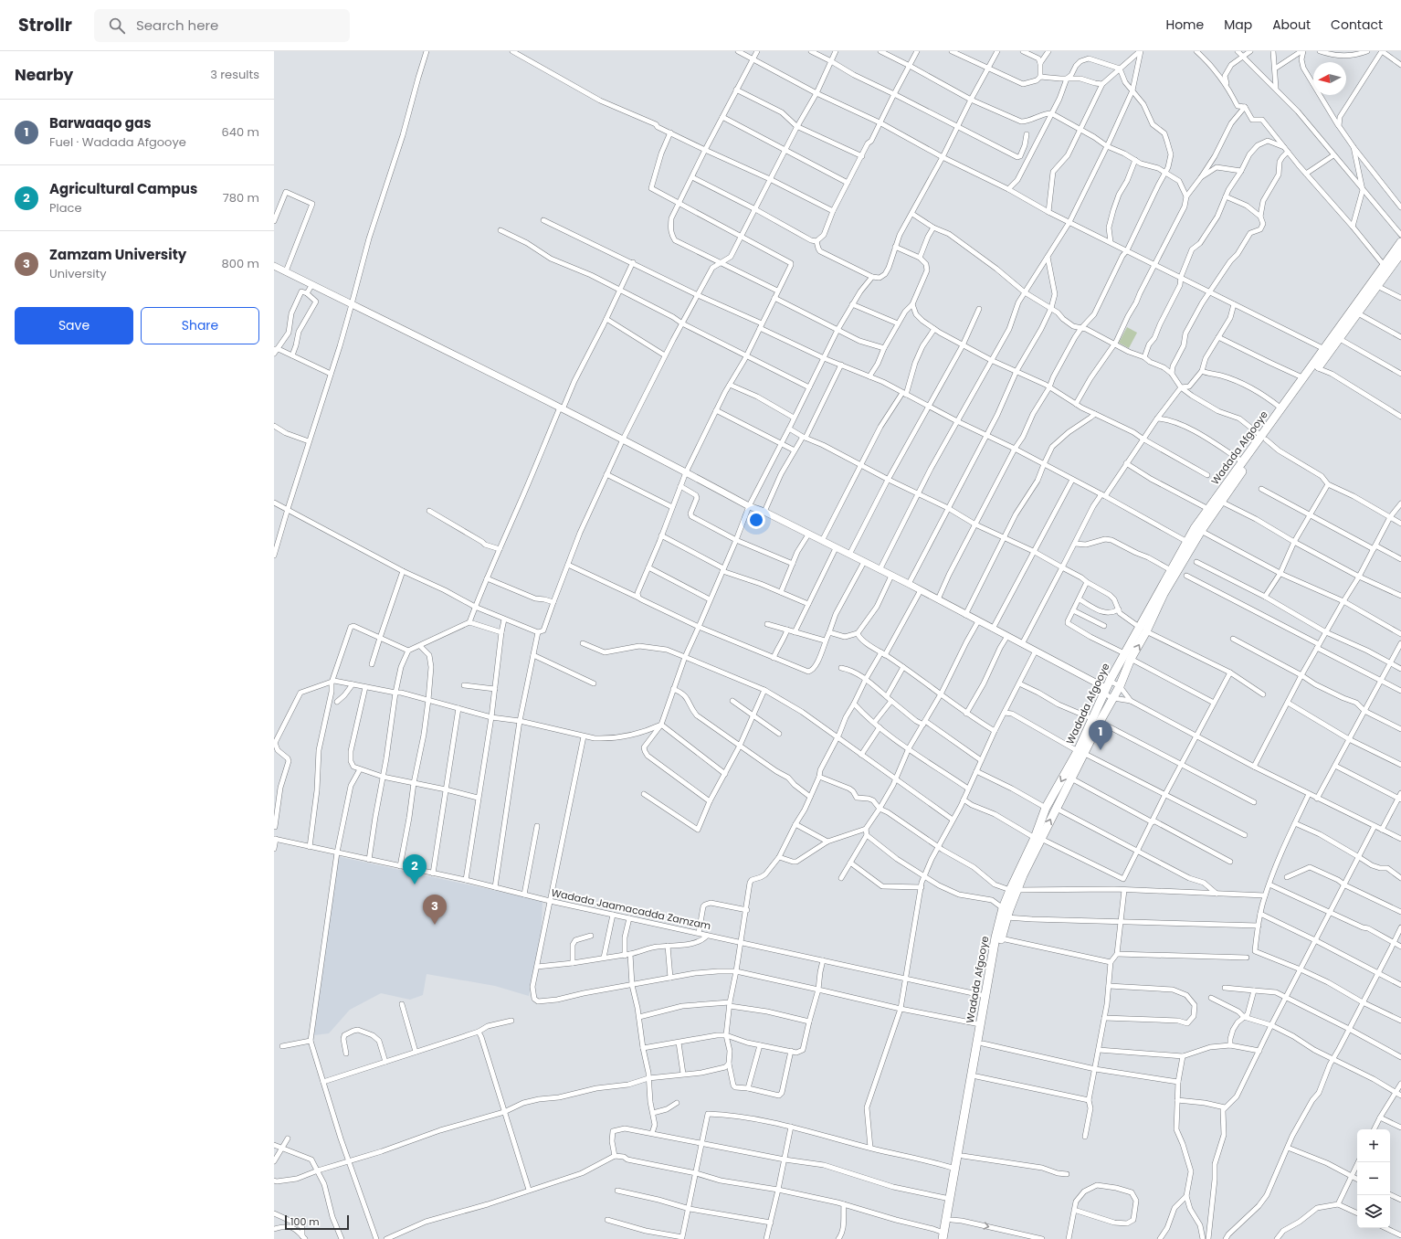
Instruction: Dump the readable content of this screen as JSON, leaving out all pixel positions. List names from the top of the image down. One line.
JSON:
{"streets":{"highway":["Wadada Afgooye"],"street":["Wadada Jaamacadda Zamzam"]},"crossings":[["Wadada Afgooye","Wadada Jaamacadda Zamzam"]],"scale_bar":"100 m","north":"left","page":{"header":"Strollr","search":"Search here","nav":["Home","Map","About","Contact"],"heading":["Nearby","3 results"],"list":[{"mark":"1","name":"Barwaaqo gas","note":"Fuel · Wadada Afgooye","value":"640 m"},{"mark":"2","name":"Agricultural Campus","note":"Place","value":"780 m"},{"mark":"3","name":"Zamzam University","note":"University","value":"800 m"}],"buttons":["Save","Share"],"pins":["1","2","3"],"map_buttons":["+","−"],"scale":"100 m"}}
